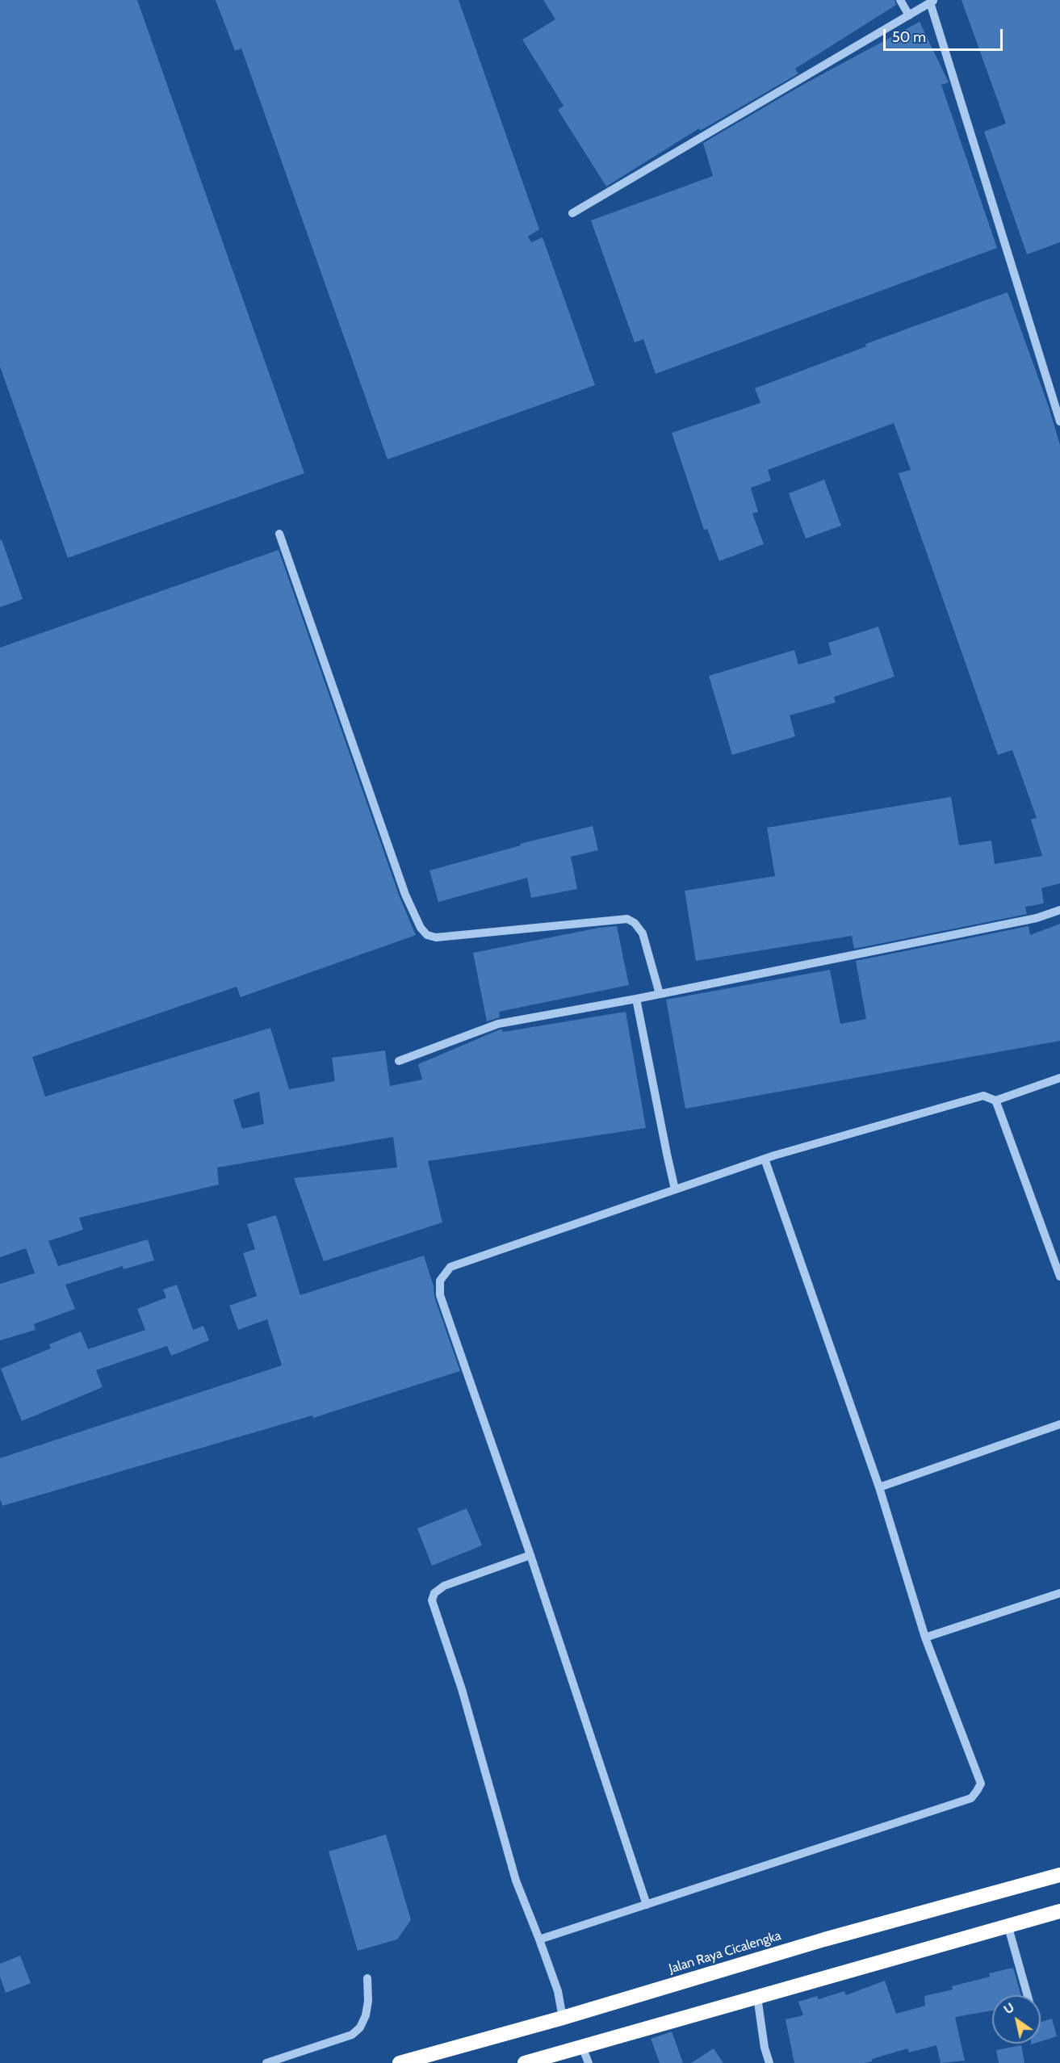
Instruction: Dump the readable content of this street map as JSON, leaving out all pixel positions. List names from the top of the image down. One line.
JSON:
{"streets":{"highway":["Jalan Raya Cicalengka"]},"scale_bar":"50 m","north":"top left"}
